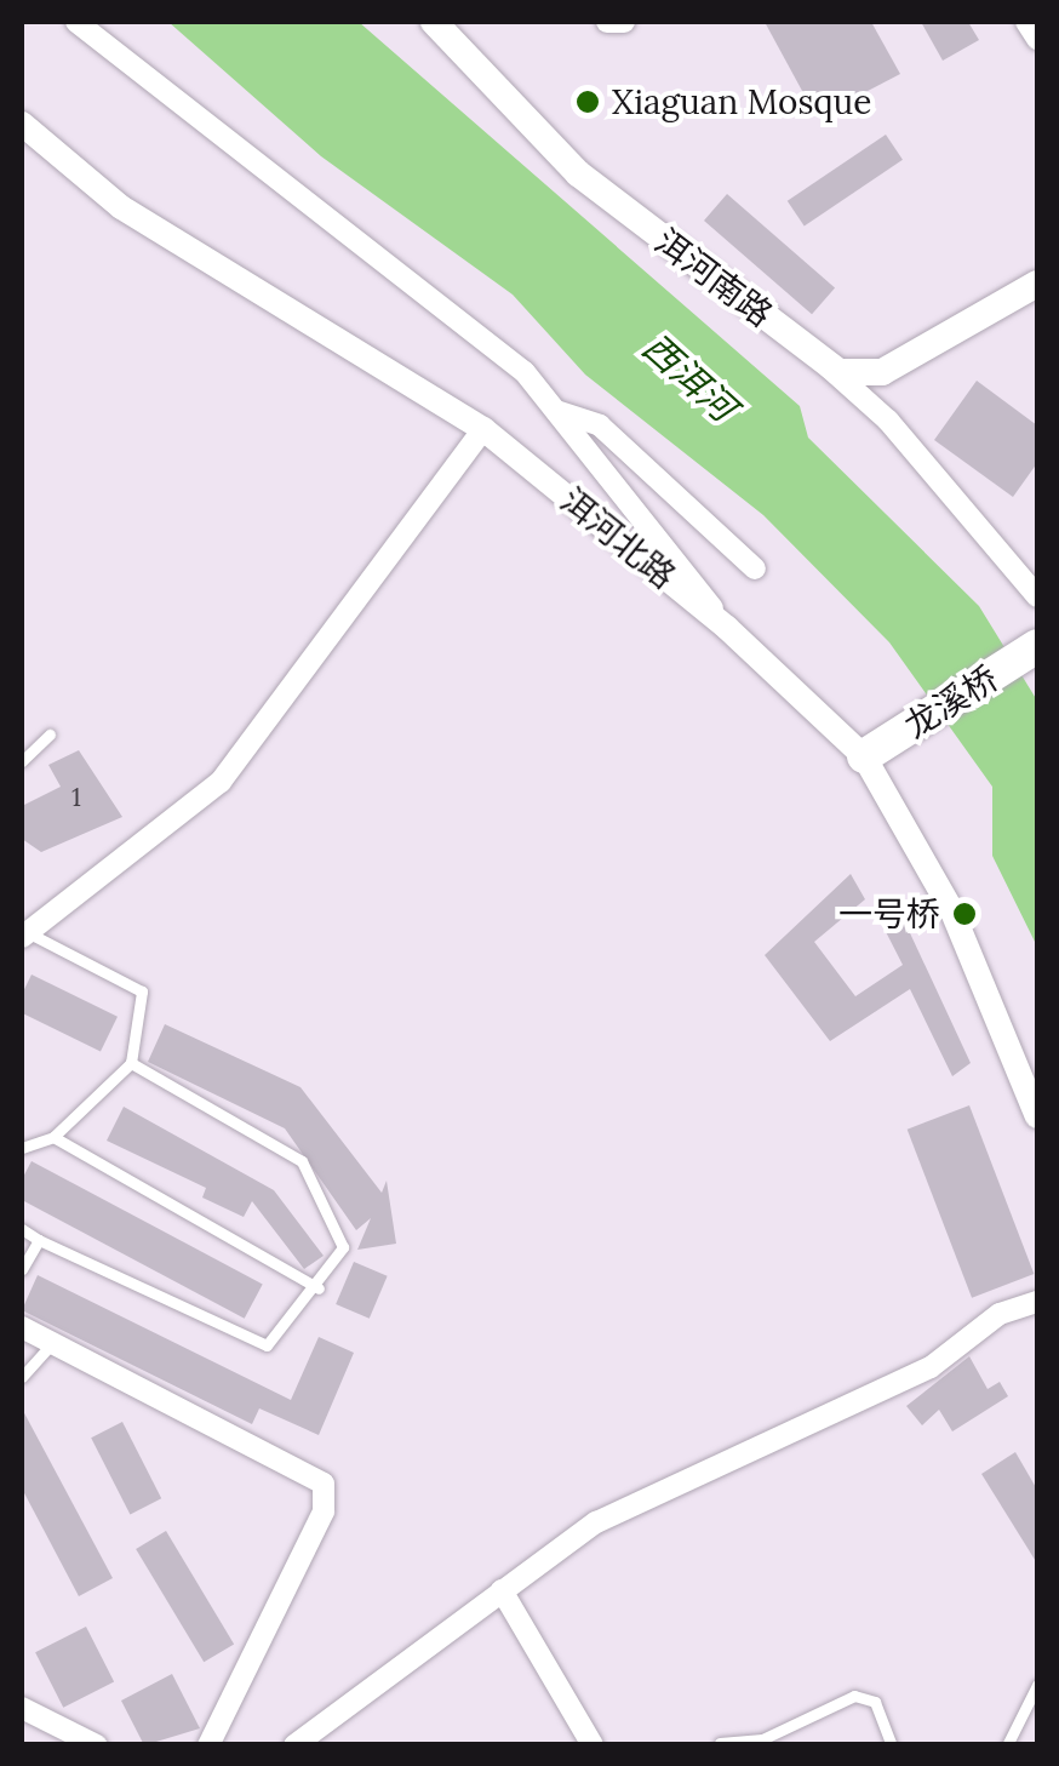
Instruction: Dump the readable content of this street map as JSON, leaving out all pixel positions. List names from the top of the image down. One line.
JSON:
{"streets":{"main road":["洱河南路","龙溪桥"],"street":["洱河北路"]},"crossings":[["洱河北路","龙溪桥"]],"water":["西洱河"],"places":["Xiaguan Mosque","一号桥"],"house_numbers":["1"]}
